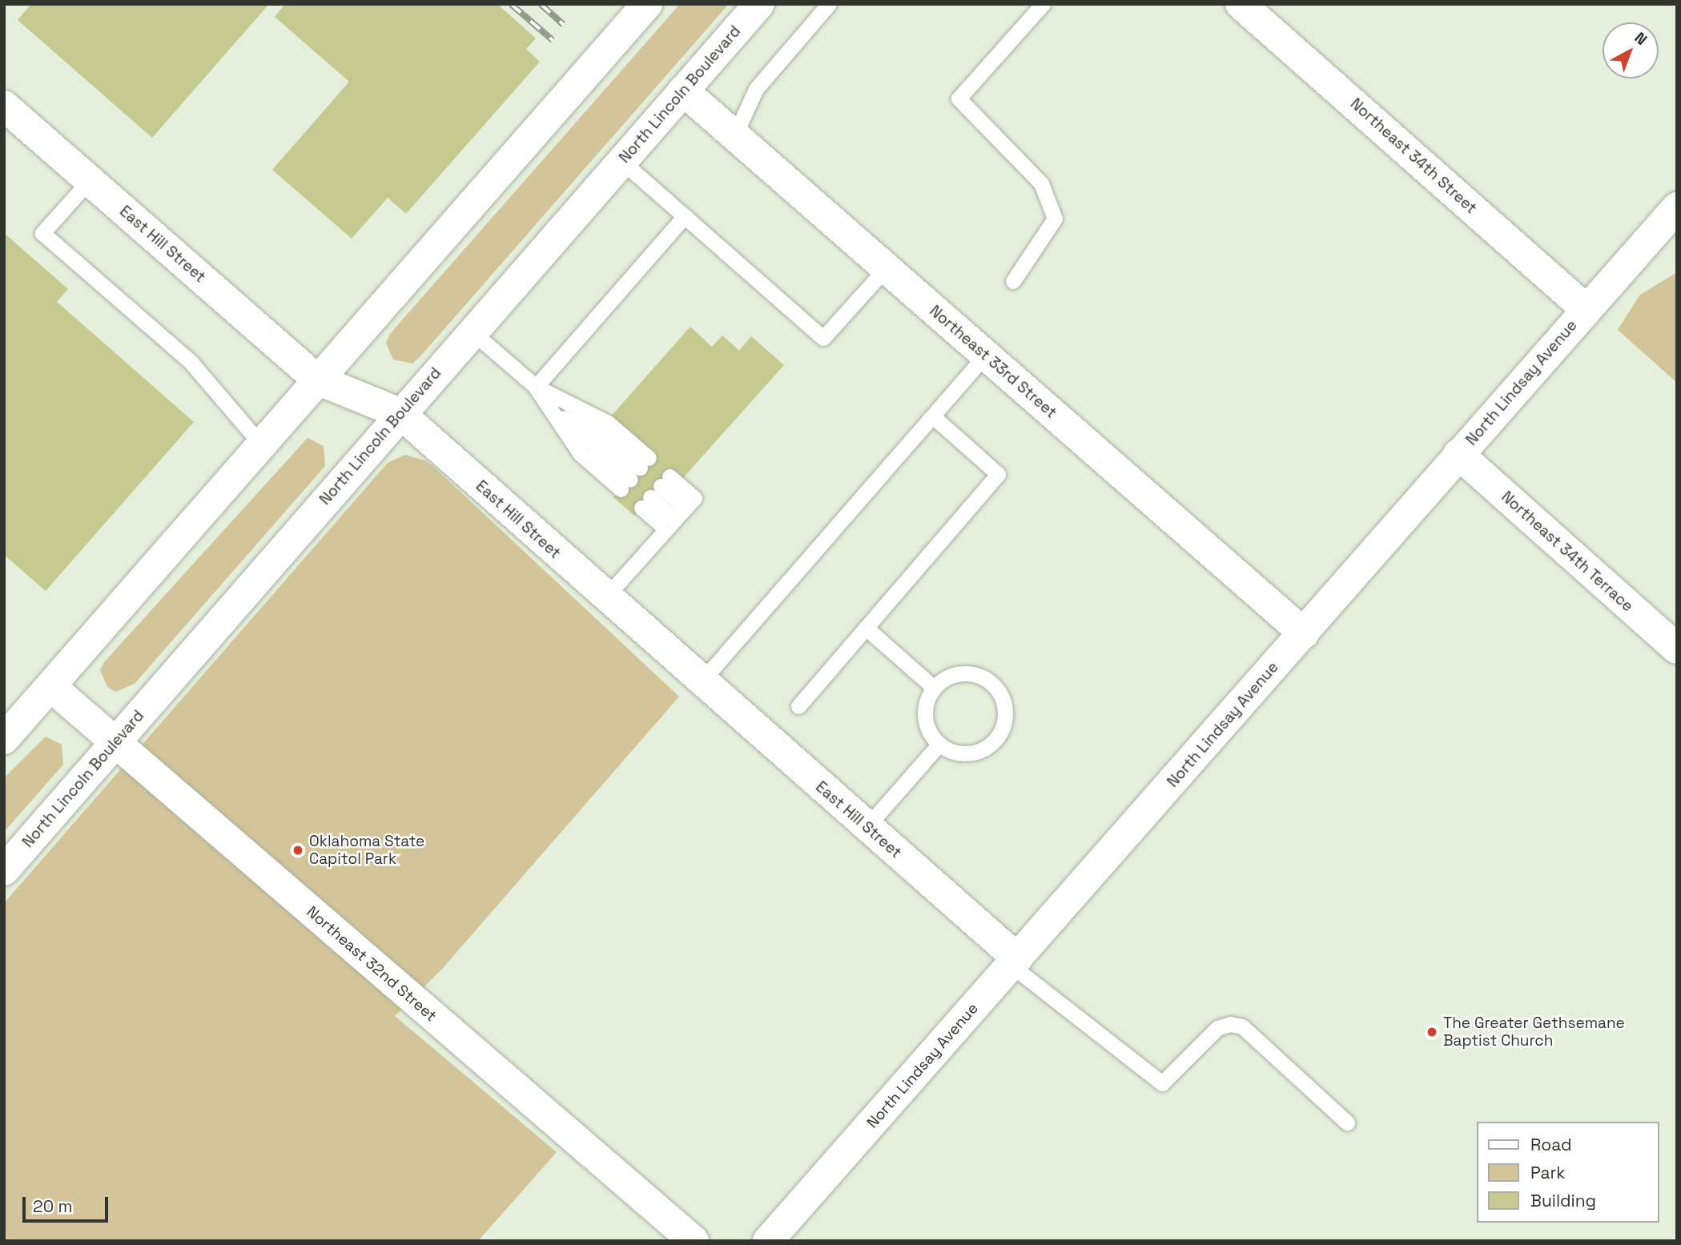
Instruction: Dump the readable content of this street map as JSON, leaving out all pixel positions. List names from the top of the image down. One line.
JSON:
{"streets":{"street":["North Lincoln Boulevard","Northeast 34th Street","East Hill Street","Northeast 33rd Street","North Lindsay Avenue","Northeast 34th Terrace","Northeast 32nd Street"]},"crossings":[["North Lincoln Boulevard","East Hill Street"],["North Lincoln Boulevard","Northeast 33rd Street"],["North Lincoln Boulevard","Northeast 32nd Street"],["Northeast 34th Street","North Lindsay Avenue"],["East Hill Street","North Lindsay Avenue"],["Northeast 33rd Street","North Lindsay Avenue"],["North Lindsay Avenue","Northeast 34th Terrace"]],"places":["Oklahoma State Capitol Park","The Greater Gethsemane Baptist Church"],"legend":["Road","Park","Building"],"scale_bar":"20 m","north":"top right"}
